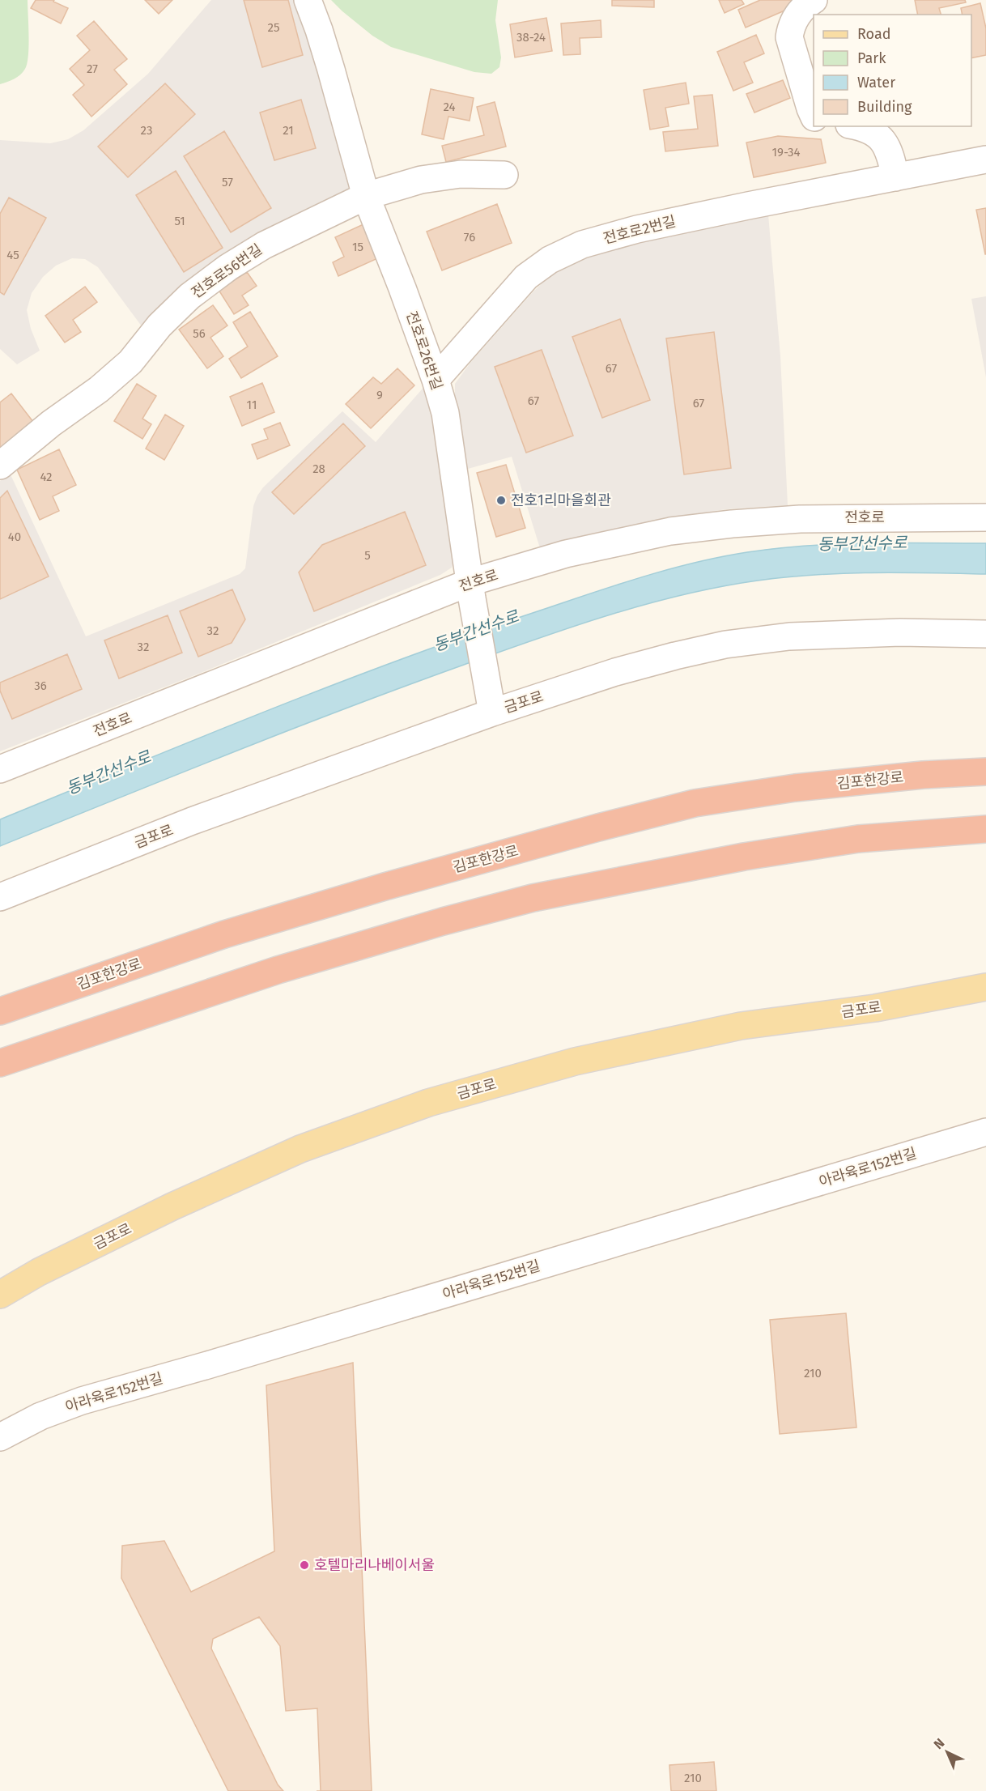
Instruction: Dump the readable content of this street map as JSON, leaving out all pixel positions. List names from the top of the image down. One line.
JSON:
{"streets":{"highway":["김포한강로"],"main road":["금포로"],"street":["전호로2번길","전호로56번길","전호로26번길","전호로","아라육로152번길"]},"crossings":[["전호로2번길","전호로26번길"],["전호로56번길","전호로26번길"],["전호로26번길","전호로"],["전호로26번길","금포로"]],"water":["동부간선수로"],"places":["전호1리마을회관","호텔마리나베이서울"],"house_numbers":["25","38-24","27","24","23","21","19-34","57","51","76","15","45","56","67","9","67","67","11","28","42","40","5","32","32","36","210","210"],"legend":["Road","Park","Water","Building"],"north":"top left"}
